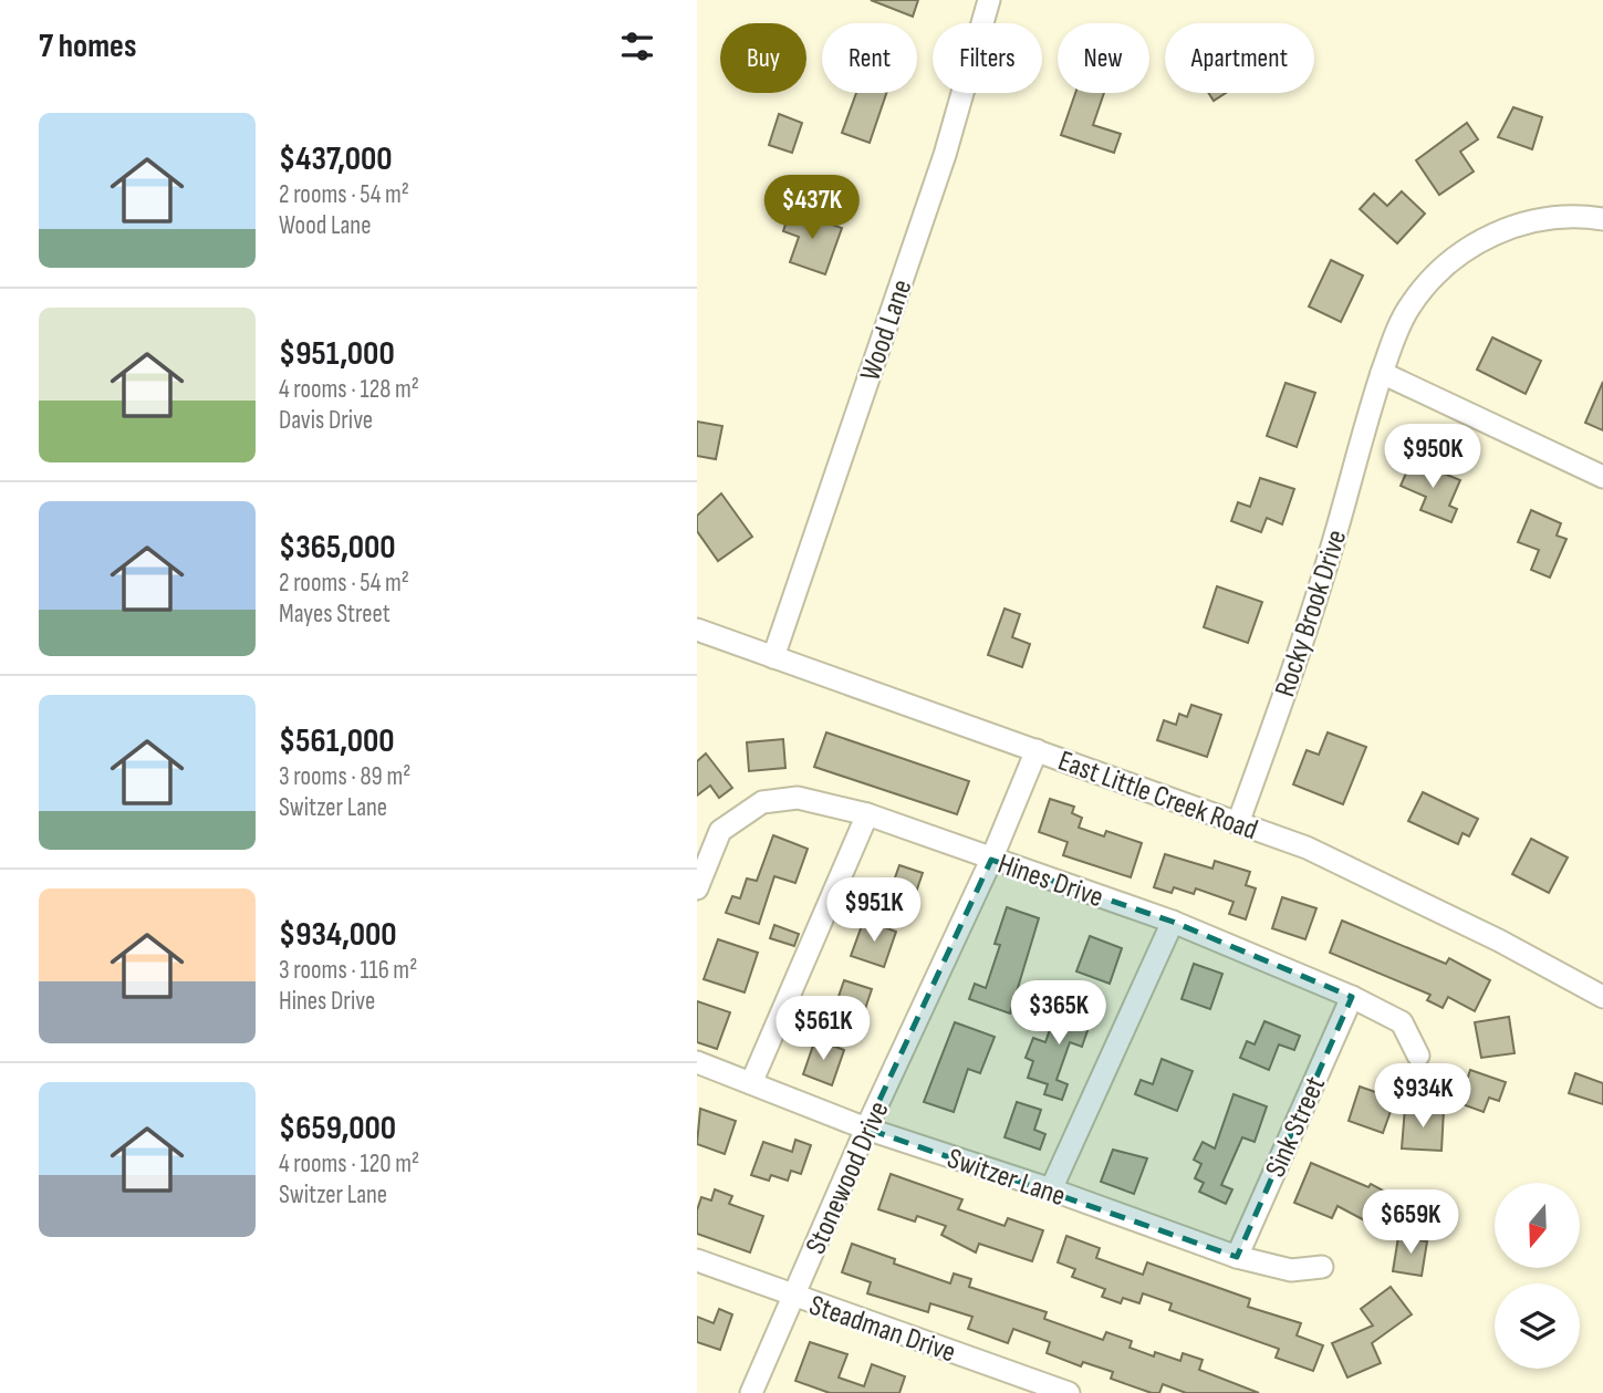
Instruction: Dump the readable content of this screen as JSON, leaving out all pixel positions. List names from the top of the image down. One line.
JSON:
{"streets":{"street":["Wood Lane","Rocky Brook Drive","East Little Creek Road","Hines Drive","Sink Street","Switzer Lane","Stonewood Drive","Steadman Drive"]},"crossings":[["Wood Lane","East Little Creek Road"],["Rocky Brook Drive","East Little Creek Road"],["East Little Creek Road","Stonewood Drive"],["Hines Drive","Sink Street"],["Hines Drive","Stonewood Drive"],["Sink Street","Switzer Lane"],["Switzer Lane","Stonewood Drive"],["Stonewood Drive","Steadman Drive"]],"north":"bottom","page":{"heading":"7 homes","chip":["Buy","Rent","Filters","New","Apartment"],"list":[{"name":"$437,000","note":"2 rooms · 54 m² · Wood Lane"},{"name":"$951,000","note":"4 rooms · 128 m² · Davis Drive"},{"name":"$365,000","note":"2 rooms · 54 m² · Mayes Street"},{"name":"$561,000","note":"3 rooms · 89 m² · Switzer Lane"},{"name":"$934,000","note":"3 rooms · 116 m² · Hines Drive"},{"name":"$659,000","note":"4 rooms · 120 m² · Switzer Lane"}],"price":["$437K","$950K","$951K","$365K","$561K","$934K","$659K"]}}
